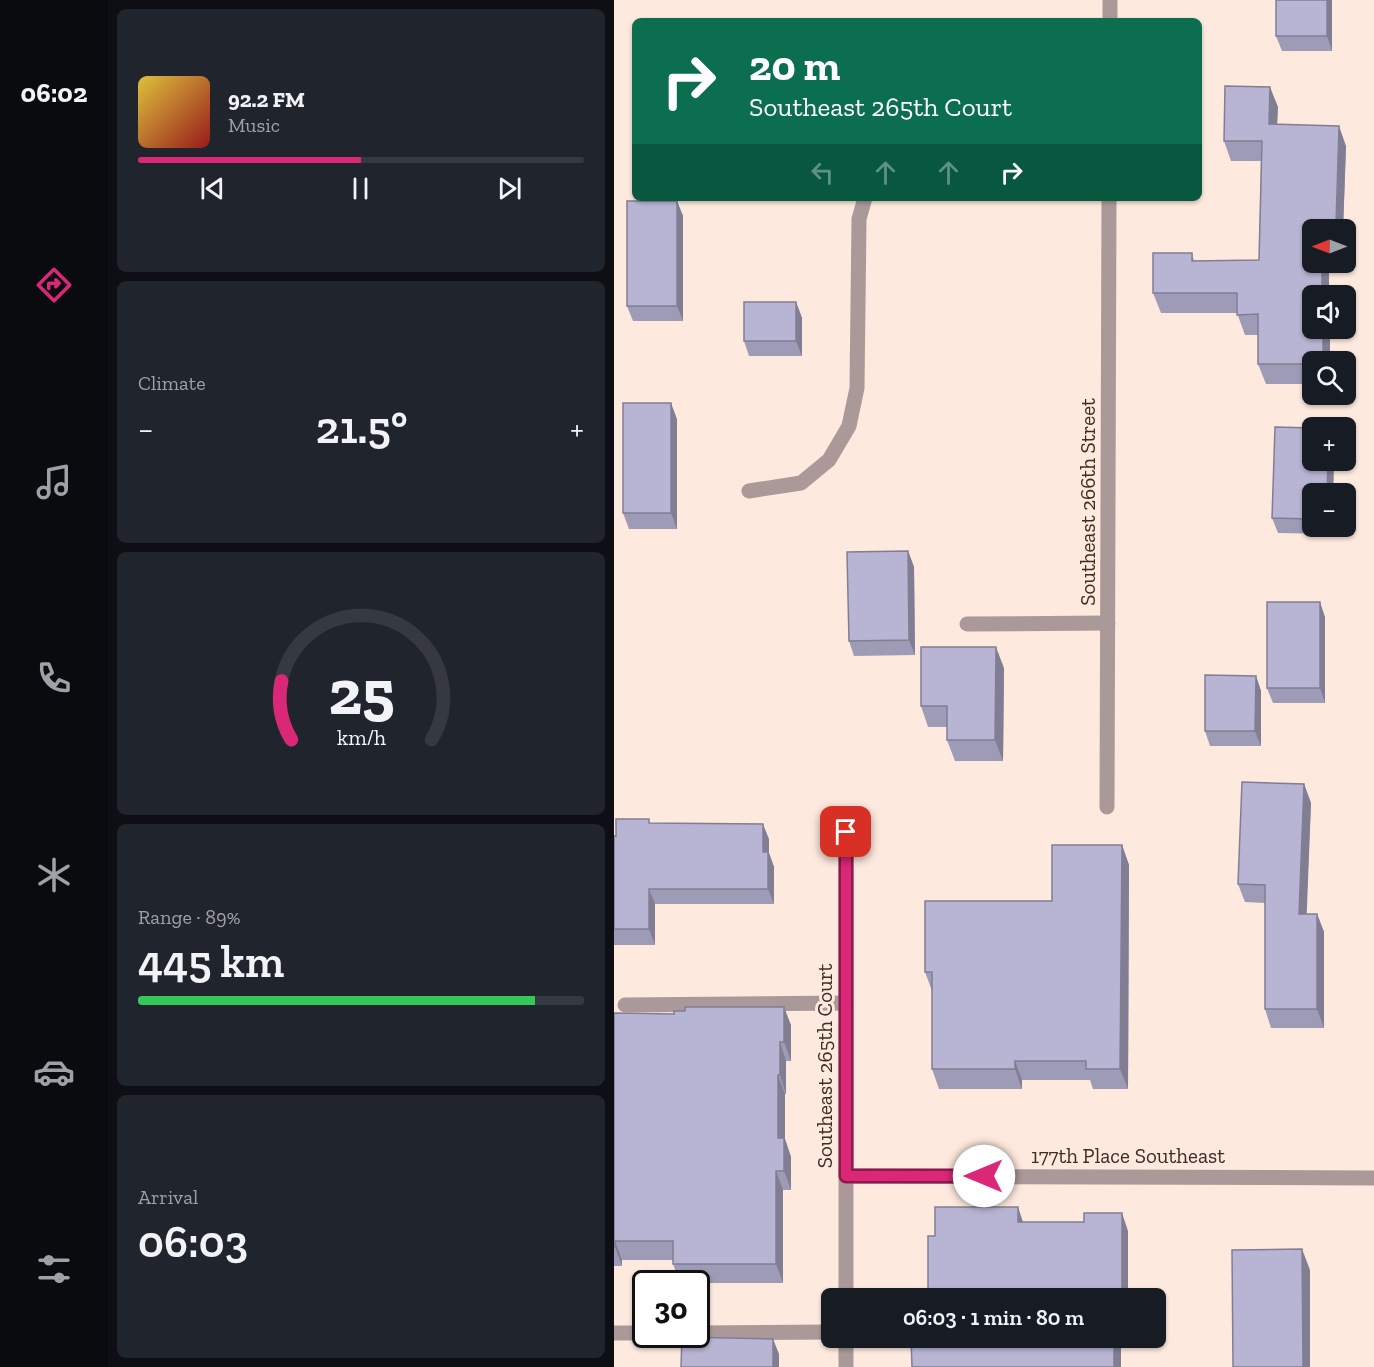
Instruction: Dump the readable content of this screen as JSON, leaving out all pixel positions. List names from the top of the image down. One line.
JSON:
{"streets":{"street":["Southeast 266th Street","Southeast 265th Court","177th Place Southeast"]},"crossings":[["Southeast 265th Court","177th Place Southeast"]],"north":"left","page":{"tabs":"06:02","turn":["20 m","Southeast 265th Court"],"song":["92.2 FM","Music"],"map_buttons":["+","−"],"tile":["Climate",["Range · 89%","445 km"],["Arrival","06:03"]],"heat":["−","21.5°","+"],"limit":"30","trip":"06:03 · 1 min · 80 m","gauge":["25","km/h"]}}
